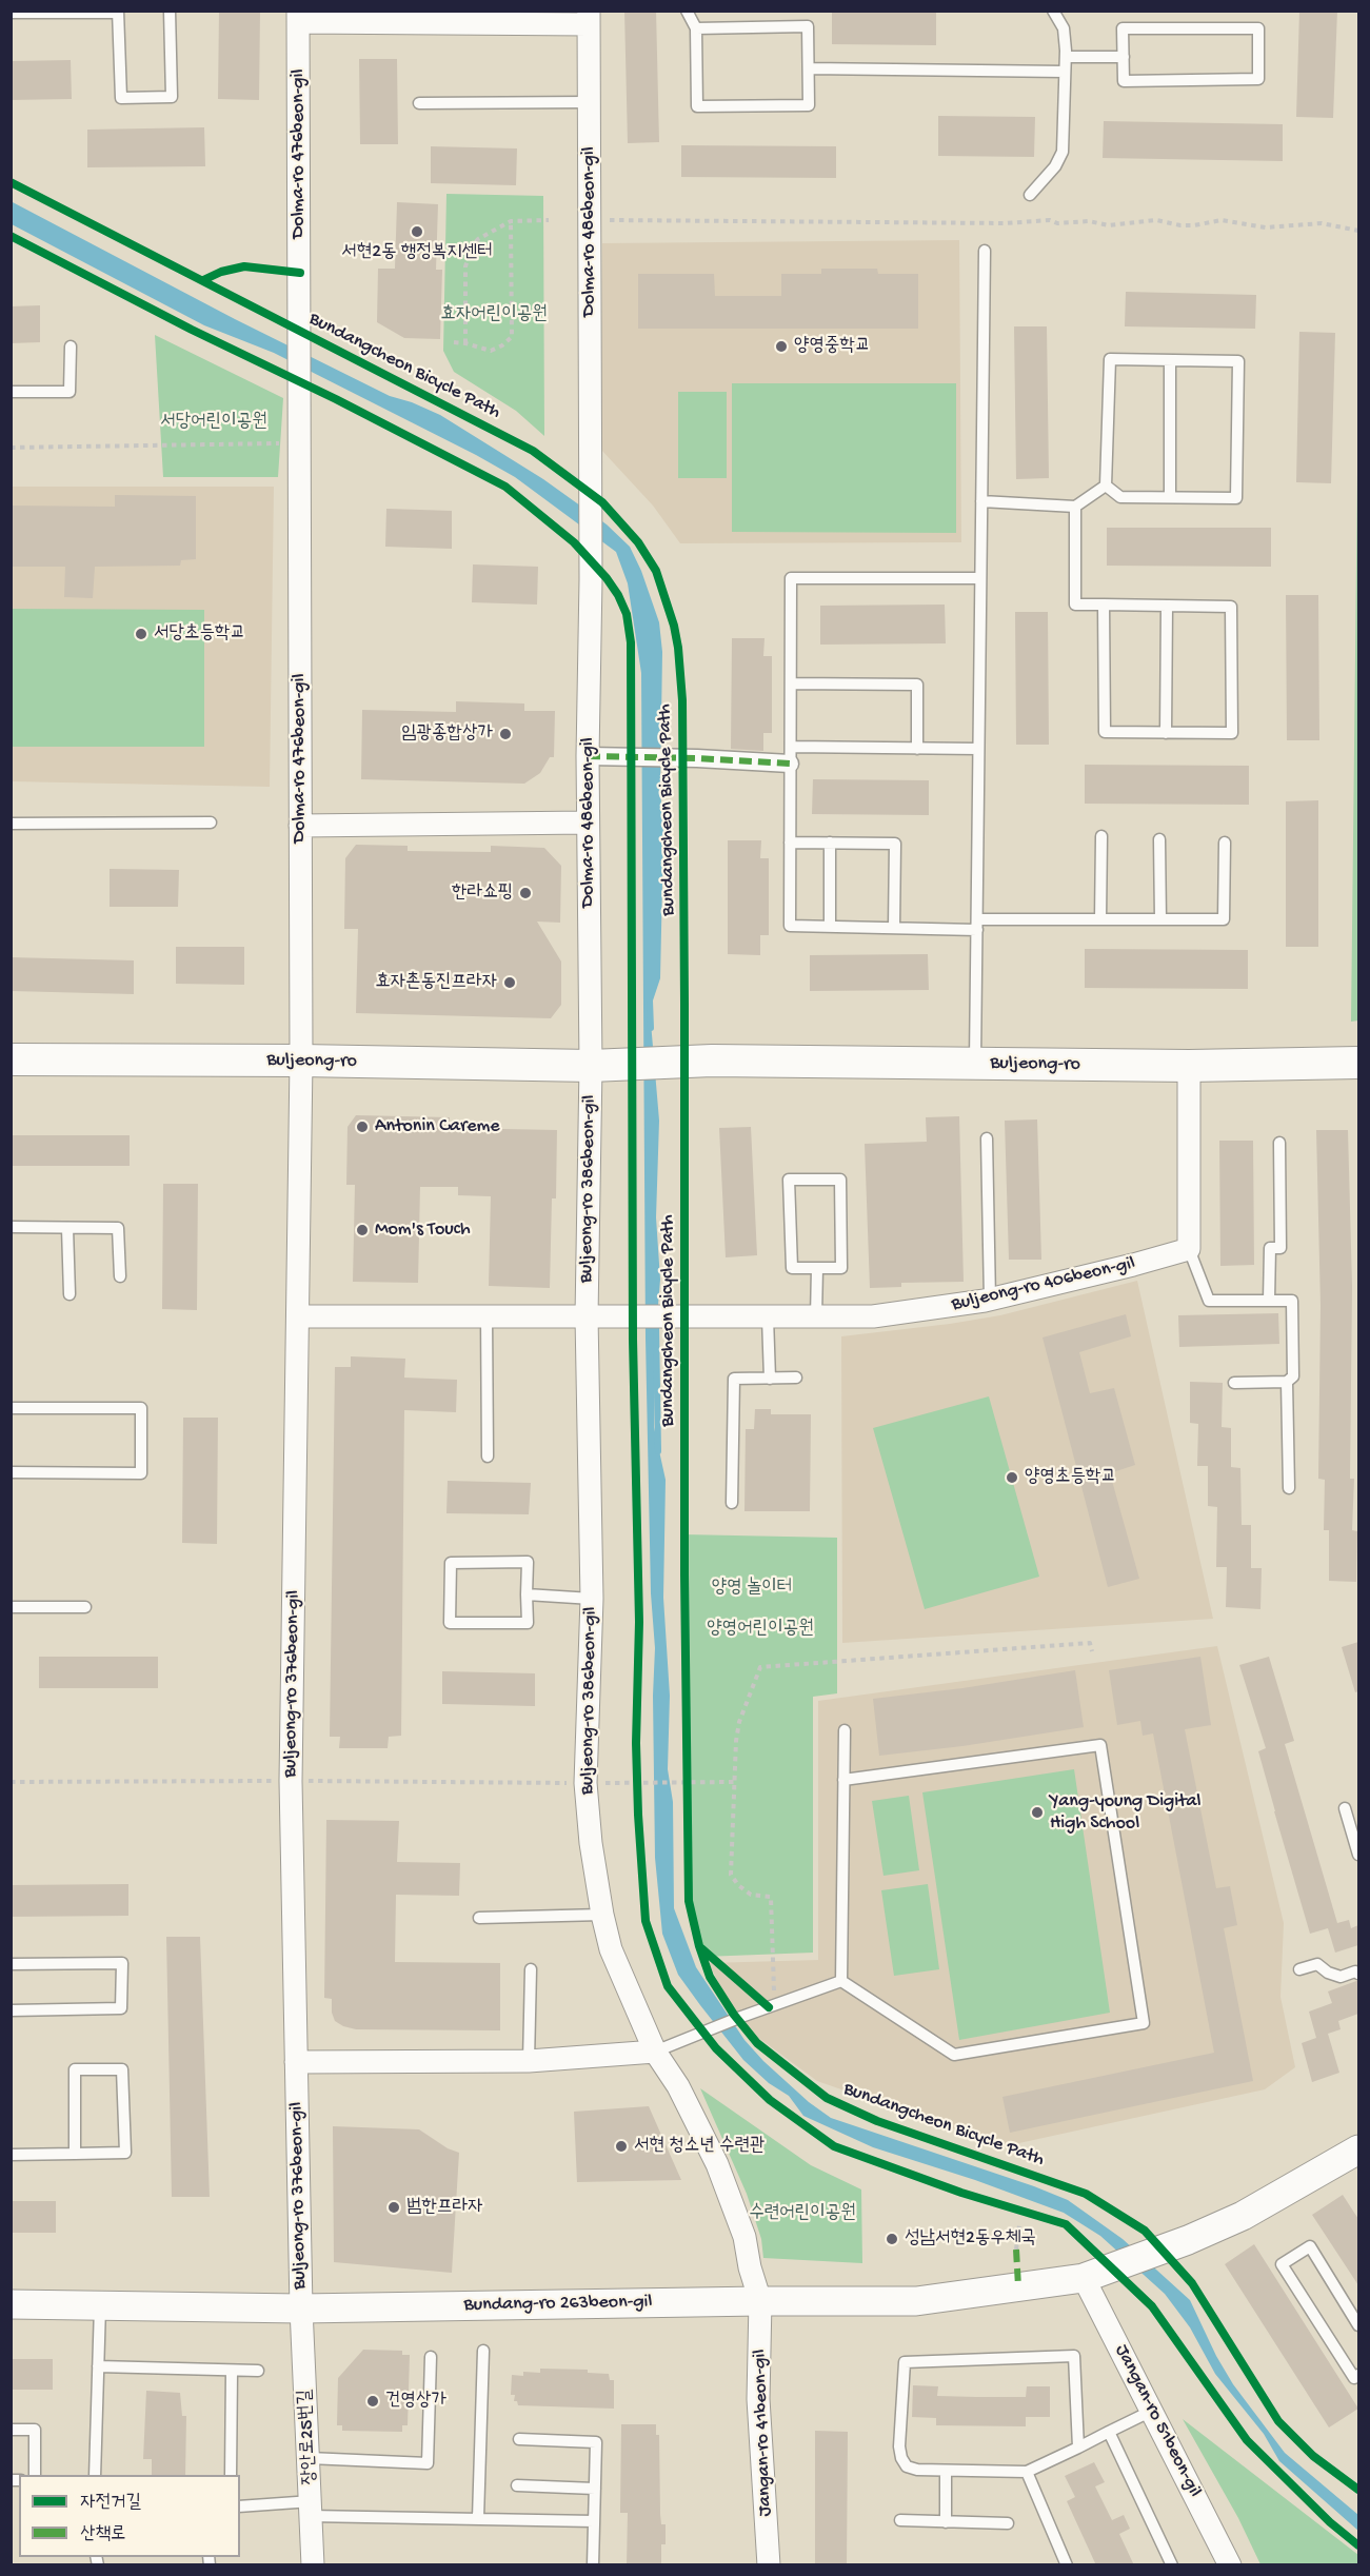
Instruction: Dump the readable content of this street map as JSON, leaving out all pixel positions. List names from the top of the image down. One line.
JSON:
{"streets":{"main road":["Buljeong-ro"],"street":["Dolma-ro 476beon-gil","Dolma-ro 486beon-gil","Buljeong-ro 386beon-gil","Buljeong-ro 406beon-gil","Buljeong-ro 376beon-gil","Bundang-ro 263beon-gil","Jangan-ro 51beon-gil","Jangan-ro 41beon-gil","장안로25번길"],"cycle path":["Bundangcheon Bicycle Path"]},"crossings":[["Dolma-ro 476beon-gil","Buljeong-ro"],["Dolma-ro 476beon-gil","Buljeong-ro 376beon-gil"],["Dolma-ro 486beon-gil","Buljeong-ro"],["Dolma-ro 486beon-gil","Buljeong-ro 386beon-gil"],["Buljeong-ro","Buljeong-ro 386beon-gil"],["Buljeong-ro","Buljeong-ro 376beon-gil"],["Buljeong-ro 386beon-gil","Buljeong-ro 406beon-gil"],["Buljeong-ro 386beon-gil","Bundang-ro 263beon-gil"],["Buljeong-ro 386beon-gil","Jangan-ro 41beon-gil"],["Buljeong-ro 406beon-gil","Buljeong-ro 376beon-gil"],["Buljeong-ro 376beon-gil","Bundang-ro 263beon-gil"],["Buljeong-ro 376beon-gil","장안로25번길"],["Bundang-ro 263beon-gil","Jangan-ro 51beon-gil"],["Bundang-ro 263beon-gil","Jangan-ro 41beon-gil"],["Bundang-ro 263beon-gil","장안로25번길"]],"parks":["효자어린이공원","서당어린이공원","양영 놀이터","양영어린이공원","수련어린이공원"],"places":["서현2동 행정복지센터","양영중학교","서당초등학교","임광종합상가","한라쇼핑","효자촌동진프라자","Antonin Careme","Mom's Touch","양영초등학교","Yang-young Digital High School","서현 청소년 수련관","범한프라자","성남서현2동우체국","건영상가"],"legend":["자전거길","산책로"]}
